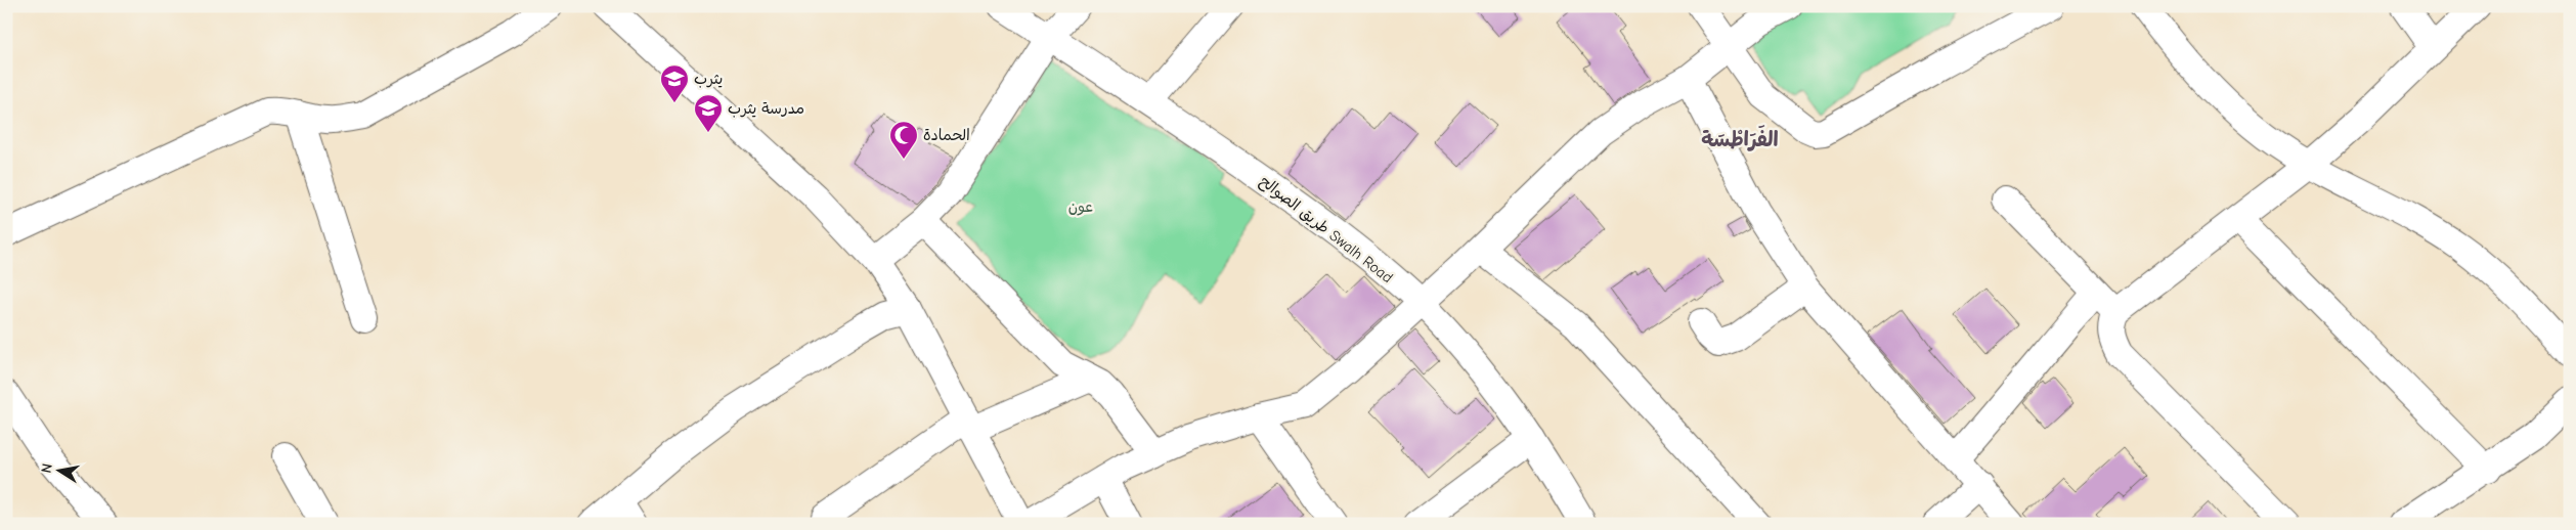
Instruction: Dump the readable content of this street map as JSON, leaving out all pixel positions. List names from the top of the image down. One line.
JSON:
{"streets":{"street":["طريق الصوالح Swalh Road"]},"districts":["الفَرَاطْسَة"],"parks":["عون"],"places":{"school or university":["يثرب","مدرسة يثرب"],"mosque":["الحمادة"]},"north":"left"}
